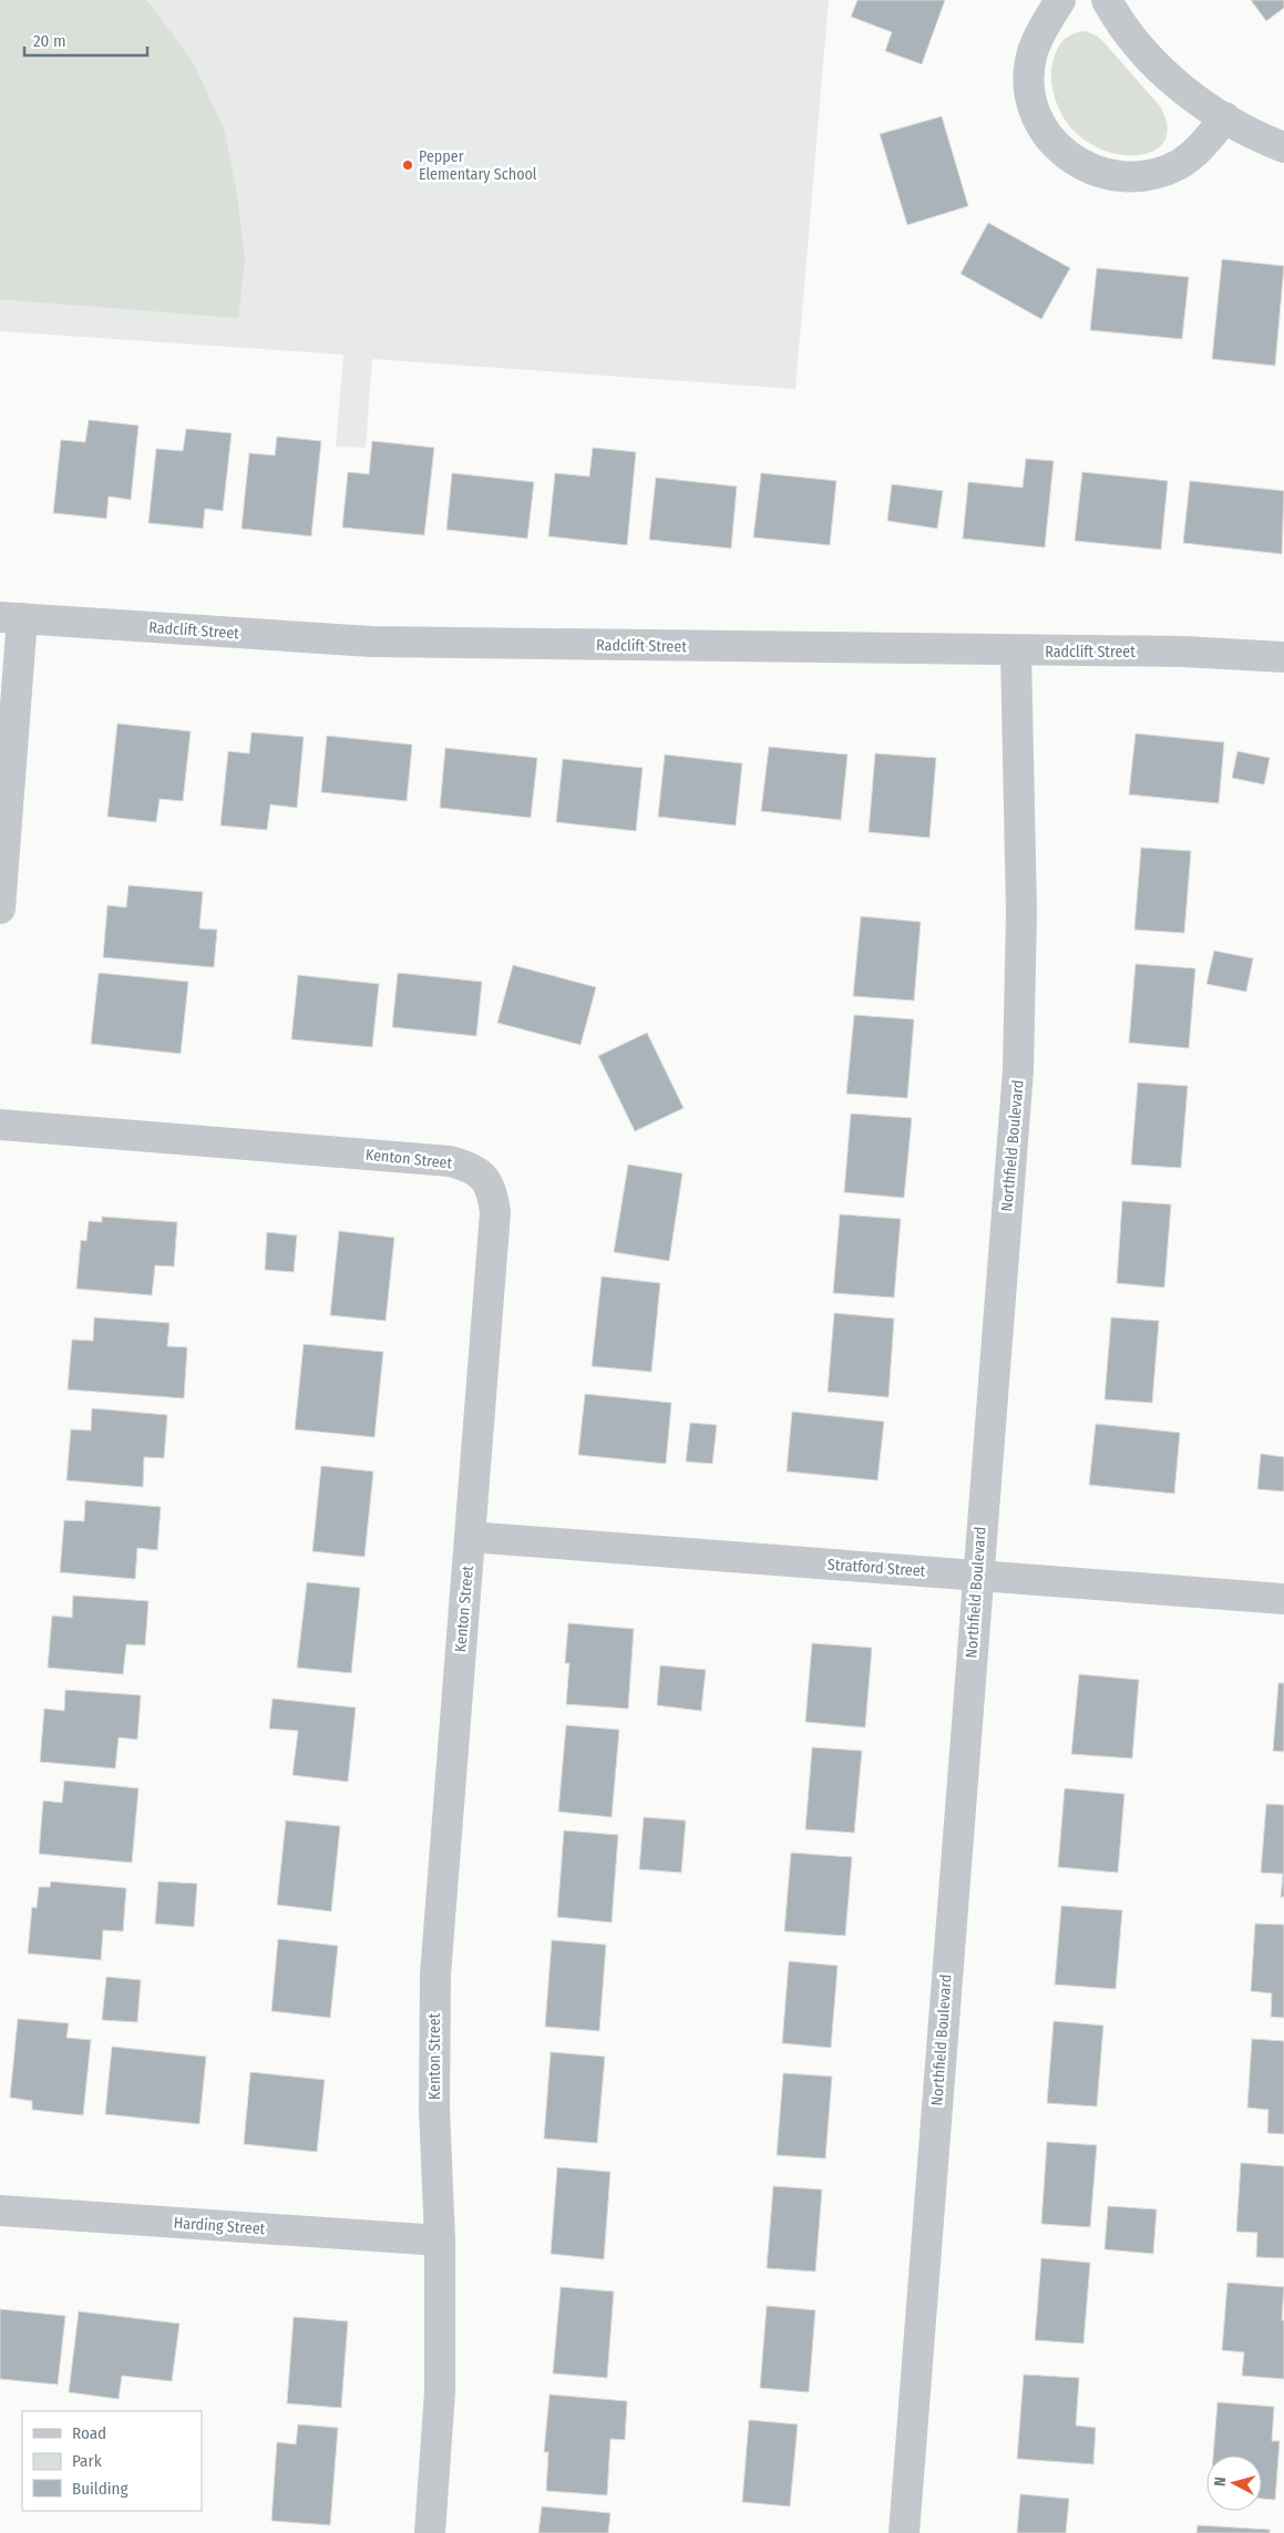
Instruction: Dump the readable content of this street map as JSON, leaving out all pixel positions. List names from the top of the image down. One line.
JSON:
{"streets":{"street":["Radclift Street","Northfield Boulevard","Kenton Street","Stratford Street","Harding Street"]},"crossings":[["Radclift Street","Northfield Boulevard"],["Northfield Boulevard","Stratford Street"],["Kenton Street","Stratford Street"],["Kenton Street","Harding Street"]],"places":["Pepper Elementary School"],"legend":["Road","Park","Building"],"scale_bar":"20 m","north":"left"}
